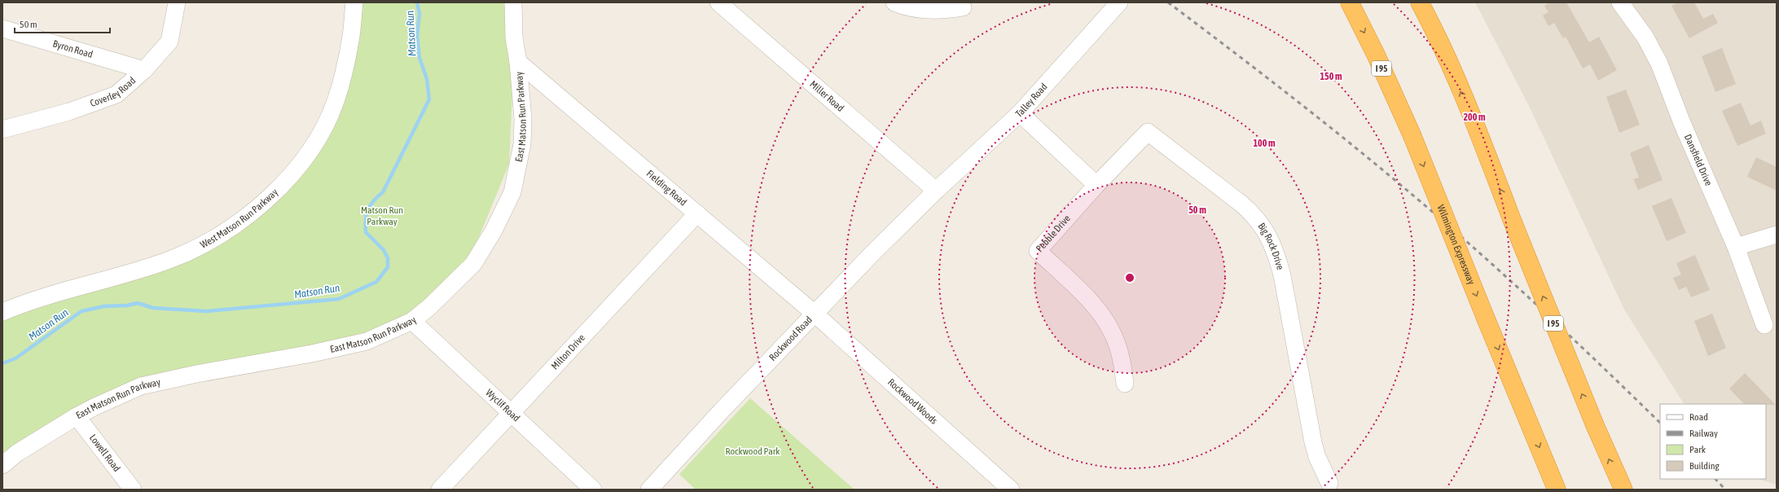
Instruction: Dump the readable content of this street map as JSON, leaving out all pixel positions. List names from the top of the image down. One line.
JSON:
{"streets":{"highway":["I 95","Wilmington Expressway"],"street":["Byron Road","Coverley Road","Miller Road","Talley Road","East Matson Run Parkway","Dansfield Drive","Fielding Road","West Matson Run Parkway","Pebble Drive","Big Rock Drive","Rockwood Road","Milton Drive","Rockwood Woods","Wyclif Road","Lowell Road"]},"crossings":[["Byron Road","Coverley Road"],["Miller Road","Talley Road"],["Miller Road","Rockwood Road"],["Talley Road","Rockwood Road"],["East Matson Run Parkway","Fielding Road"],["East Matson Run Parkway","Wyclif Road"],["East Matson Run Parkway","Lowell Road"],["Fielding Road","Rockwood Road"],["Fielding Road","Milton Drive"],["Fielding Road","Rockwood Woods"],["Pebble Drive","Big Rock Drive"],["Rockwood Road","Rockwood Woods"],["Milton Drive","Wyclif Road"]],"water":["Matson Run"],"parks":["Matson Run Parkway","Rockwood Park"],"legend":["Road","Railway","Park","Building"],"scale_bar":"50 m","rings":["150 m","200 m","100 m","50 m"]}
